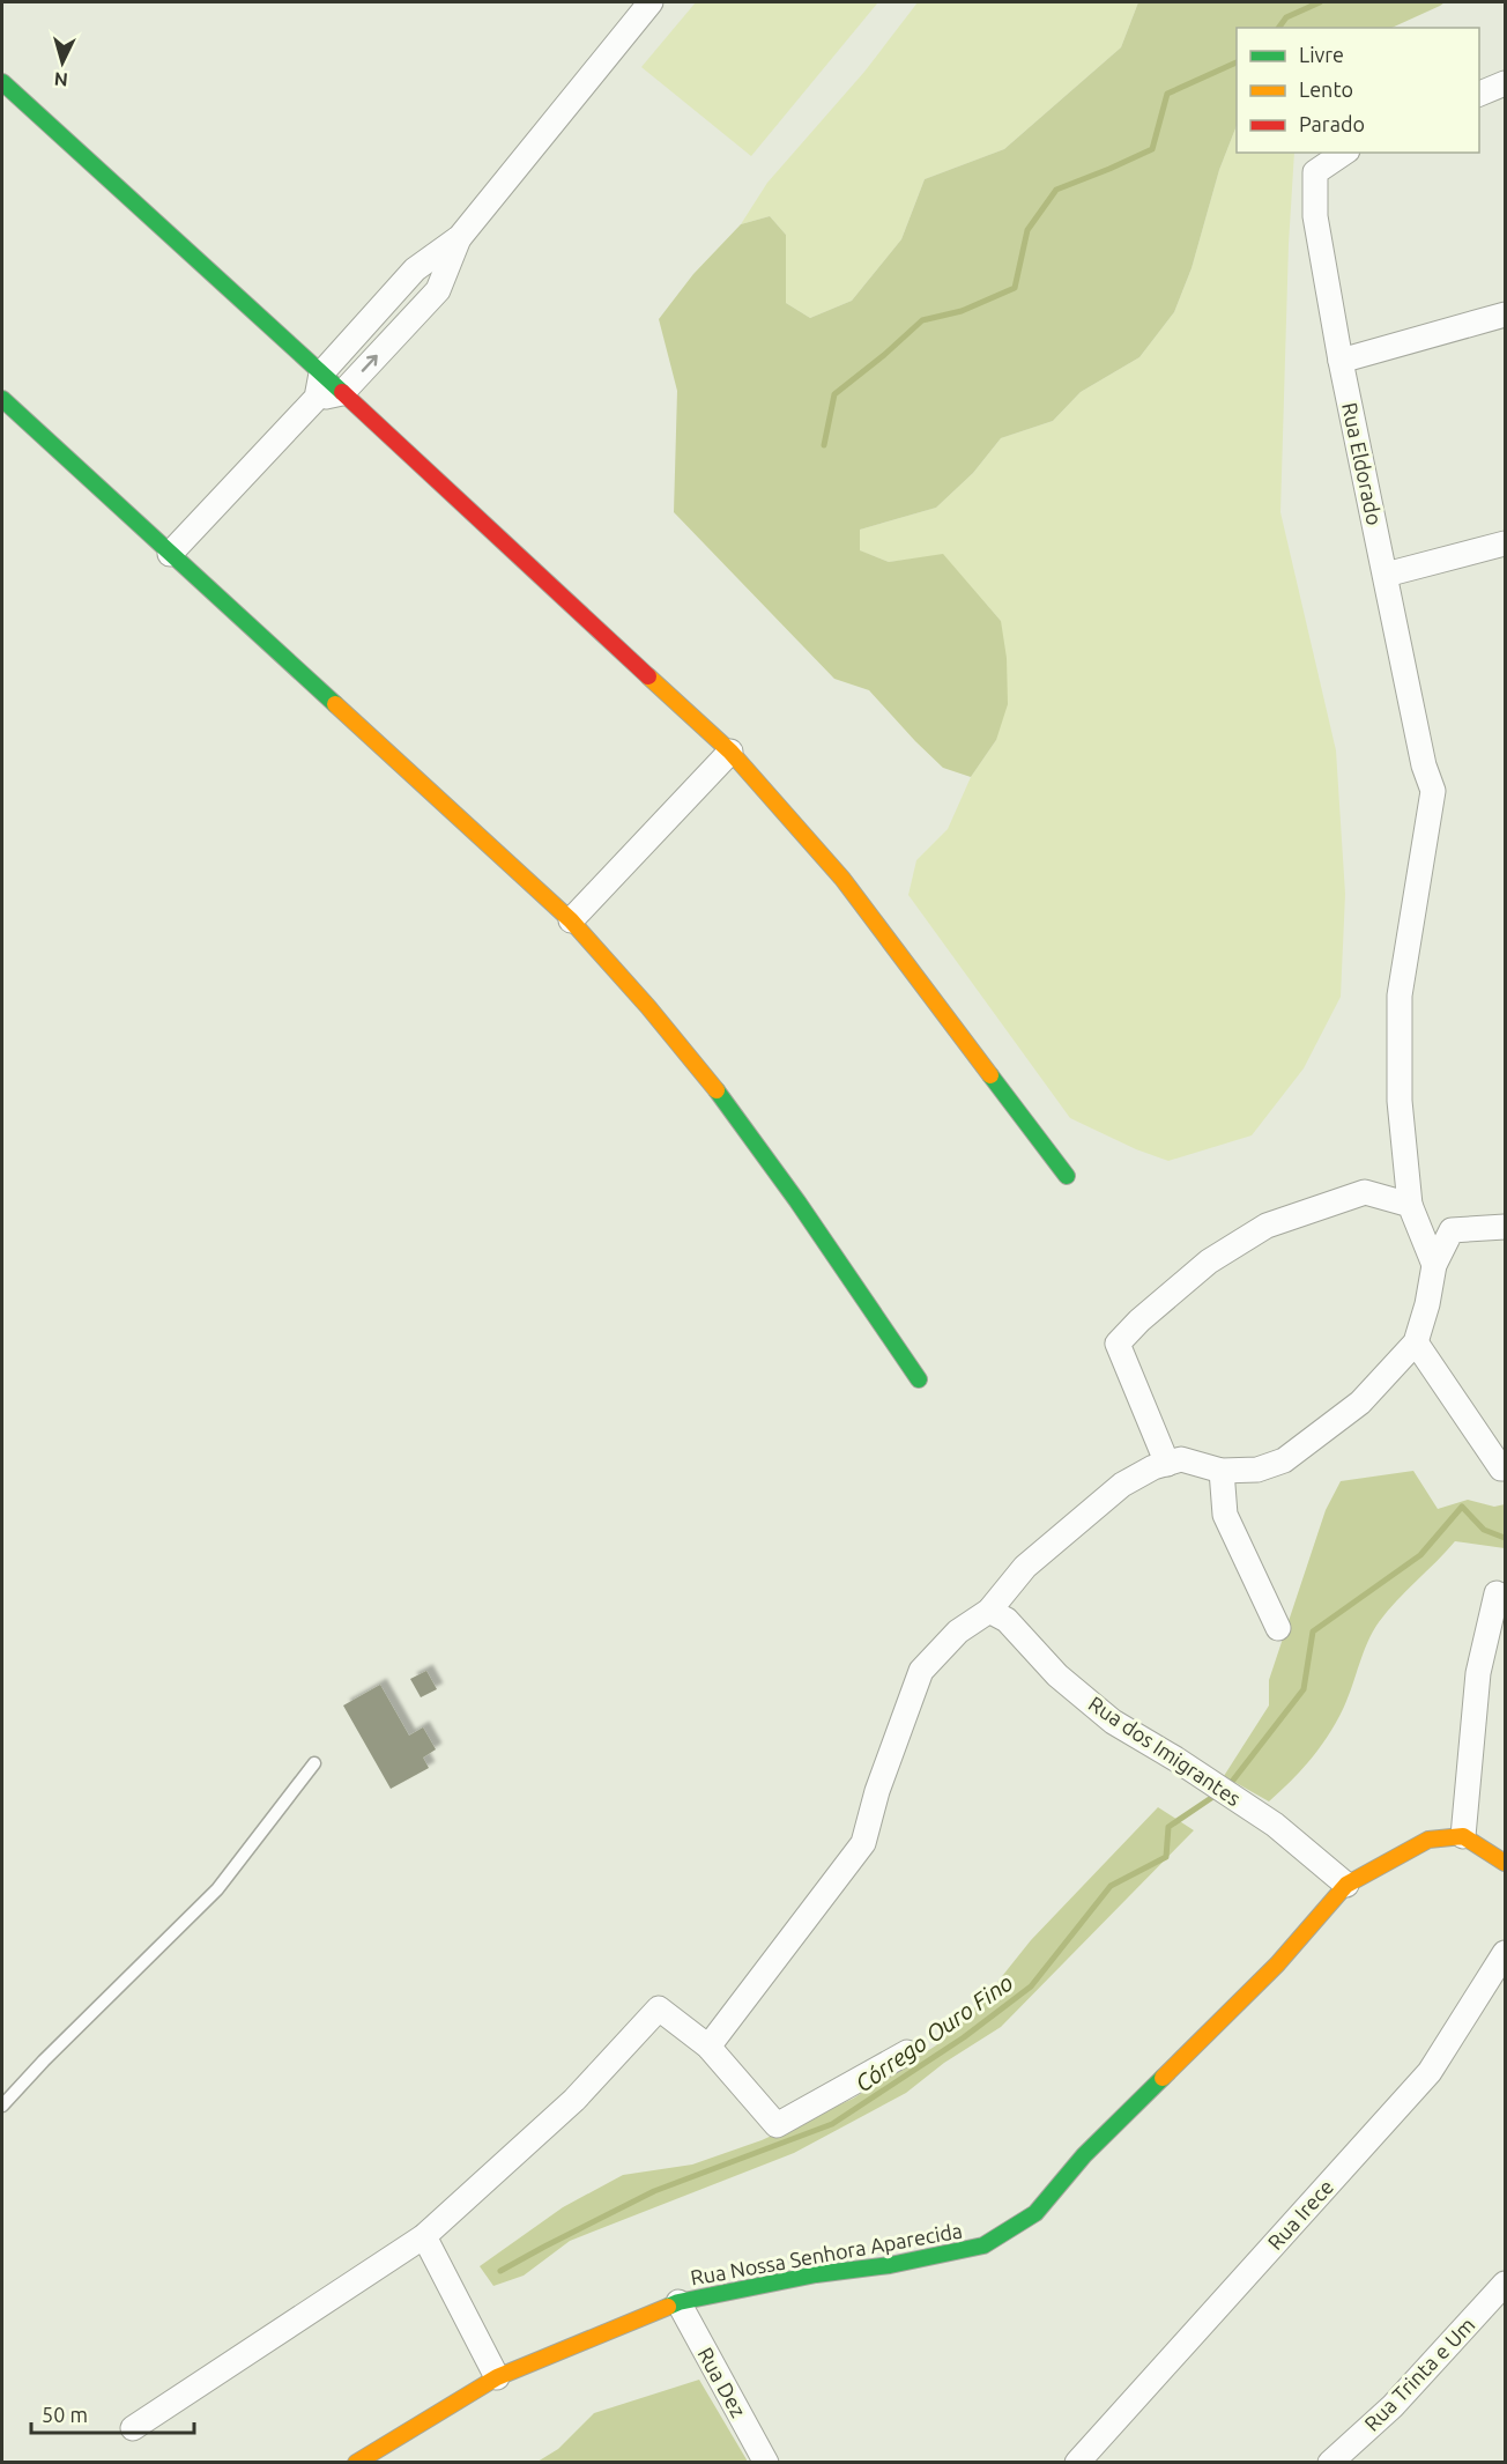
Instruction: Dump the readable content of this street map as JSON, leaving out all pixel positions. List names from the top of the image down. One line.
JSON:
{"streets":{"street":["Rua Eldorado","Rua dos Imigrantes","Rua Irece","Rua Nossa Senhora Aparecida","Rua Trinta e Um","Rua Dez"]},"crossings":[["Rua dos Imigrantes","Rua Nossa Senhora Aparecida"],["Rua Nossa Senhora Aparecida","Rua Dez"]],"water":["Córrego Ouro Fino"],"legend":["Livre","Lento","Parado"],"scale_bar":"50 m","north":"bottom"}
